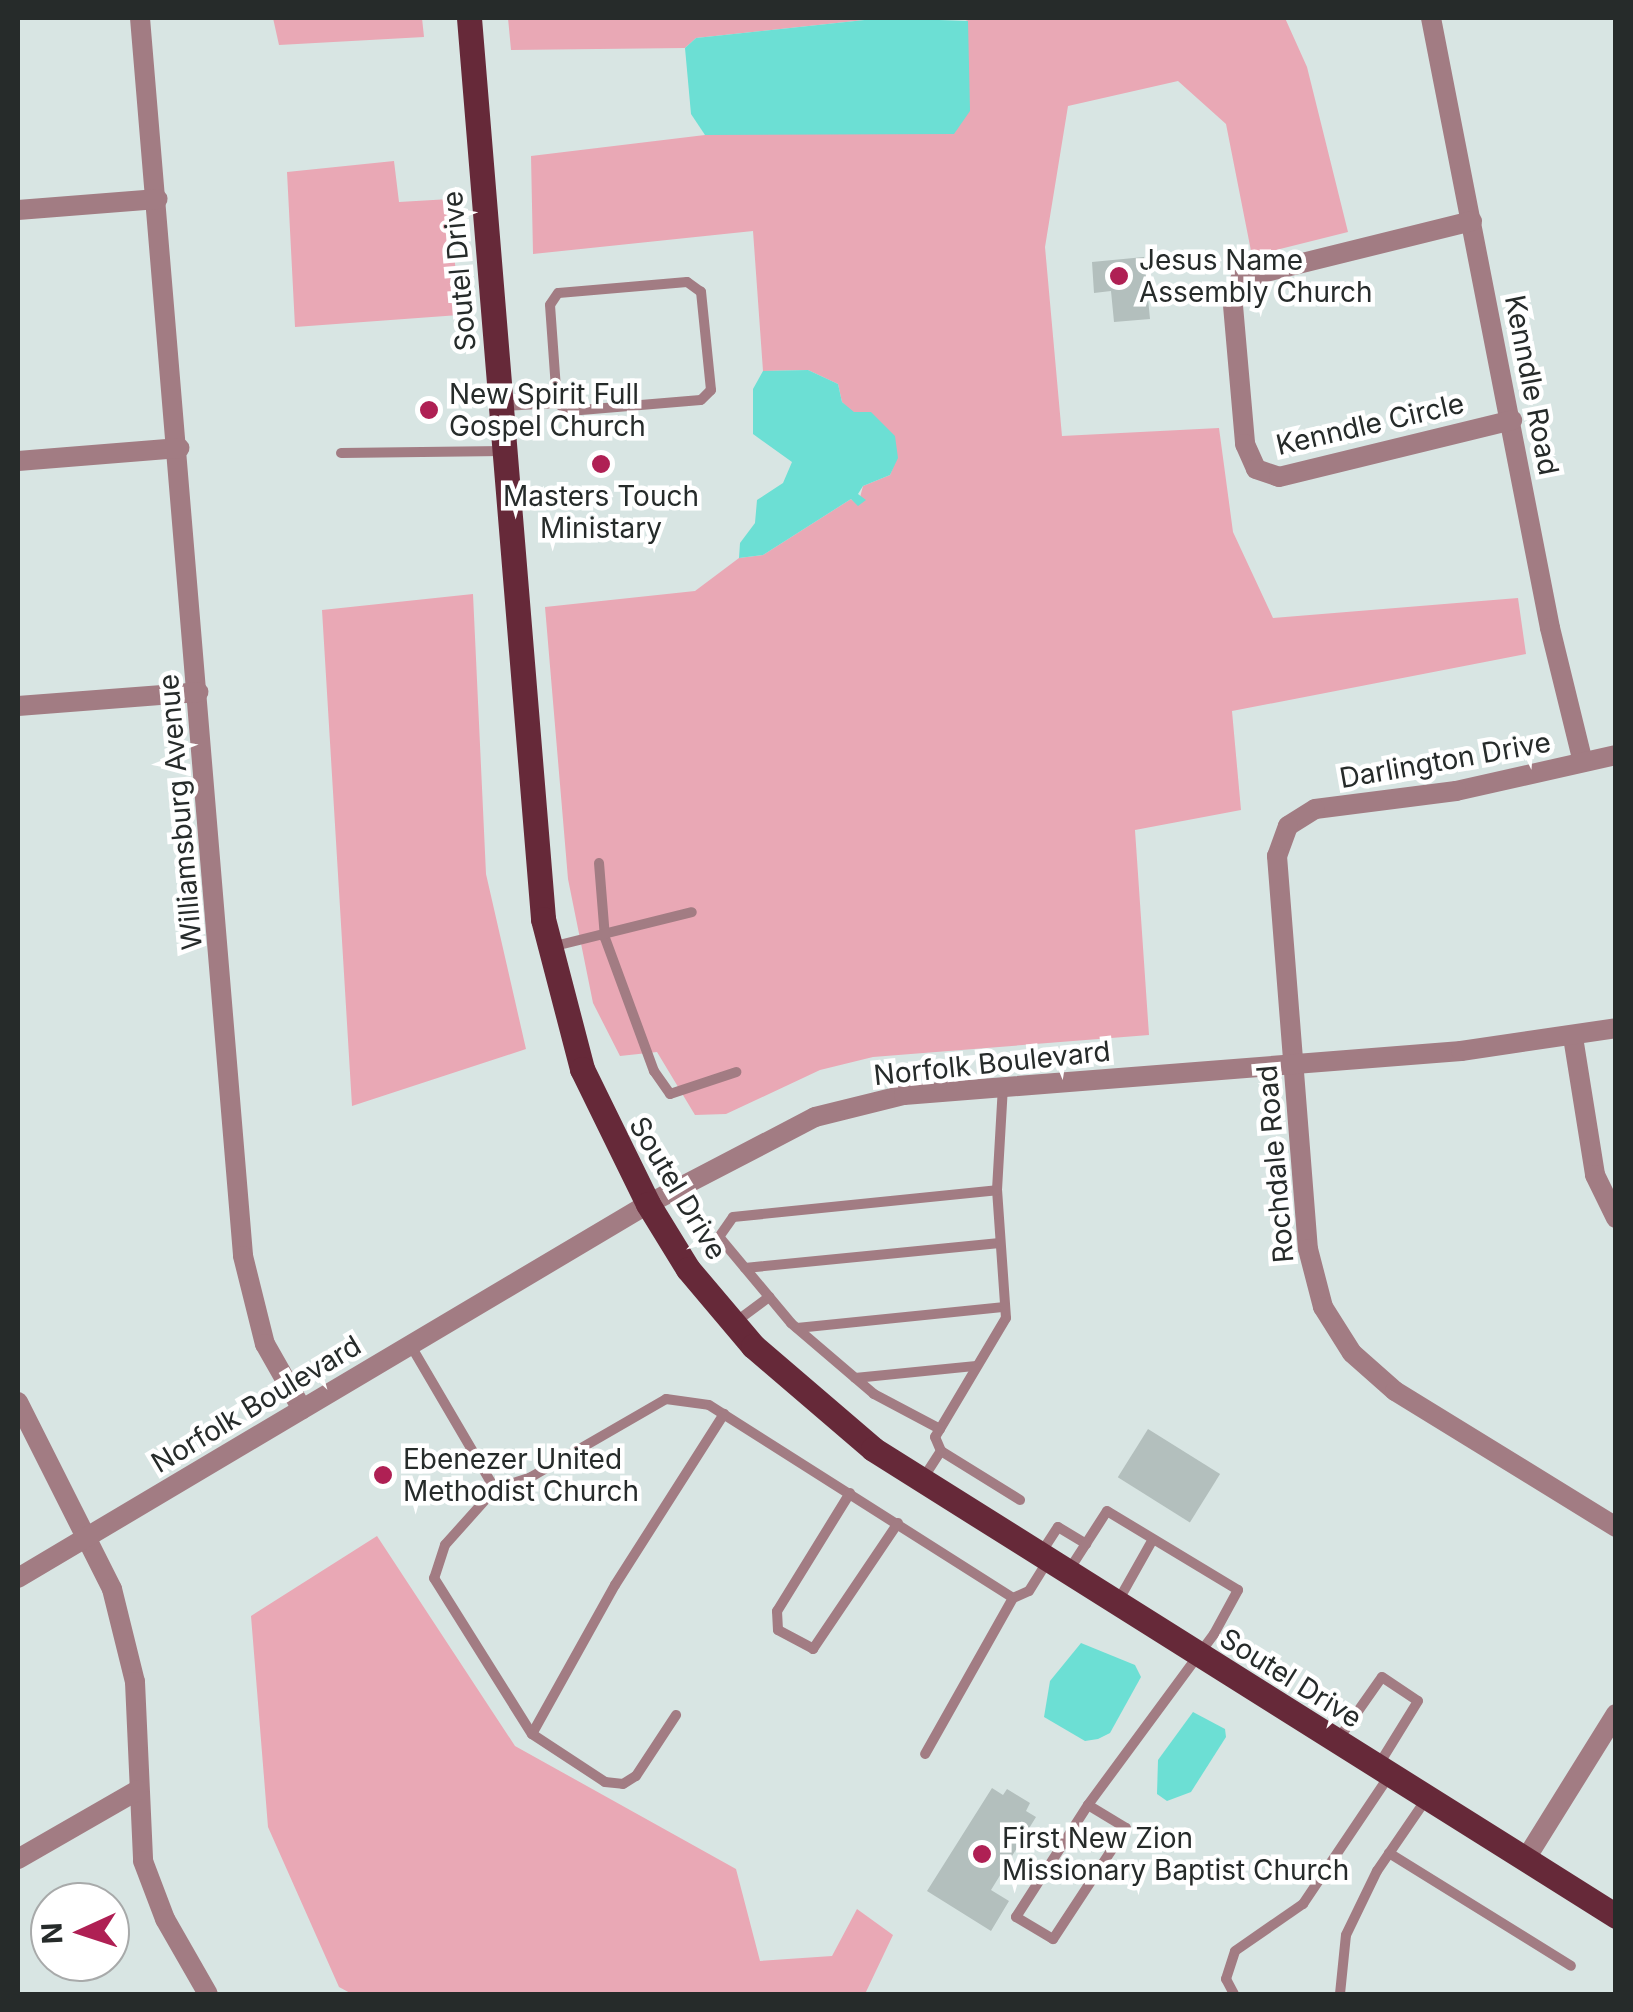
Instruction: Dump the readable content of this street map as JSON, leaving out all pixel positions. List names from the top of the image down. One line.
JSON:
{"streets":{"main road":["Soutel Drive"],"street":["Kenndle Road","Kenndle Circle","Darlington Drive","Williamsburg Avenue","Norfolk Boulevard","Rochdale Road"]},"crossings":[["Soutel Drive","Norfolk Boulevard"],["Kenndle Road","Kenndle Circle"],["Kenndle Road","Darlington Drive"],["Darlington Drive","Rochdale Road"],["Williamsburg Avenue","Norfolk Boulevard"],["Norfolk Boulevard","Rochdale Road"]],"places":["Jesus Name Assembly Church","New Spirit Full Gospel Church","Masters Touch Ministary","Ebenezer United Methodist Church","First New Zion Missionary Baptist Church"],"north":"left"}
